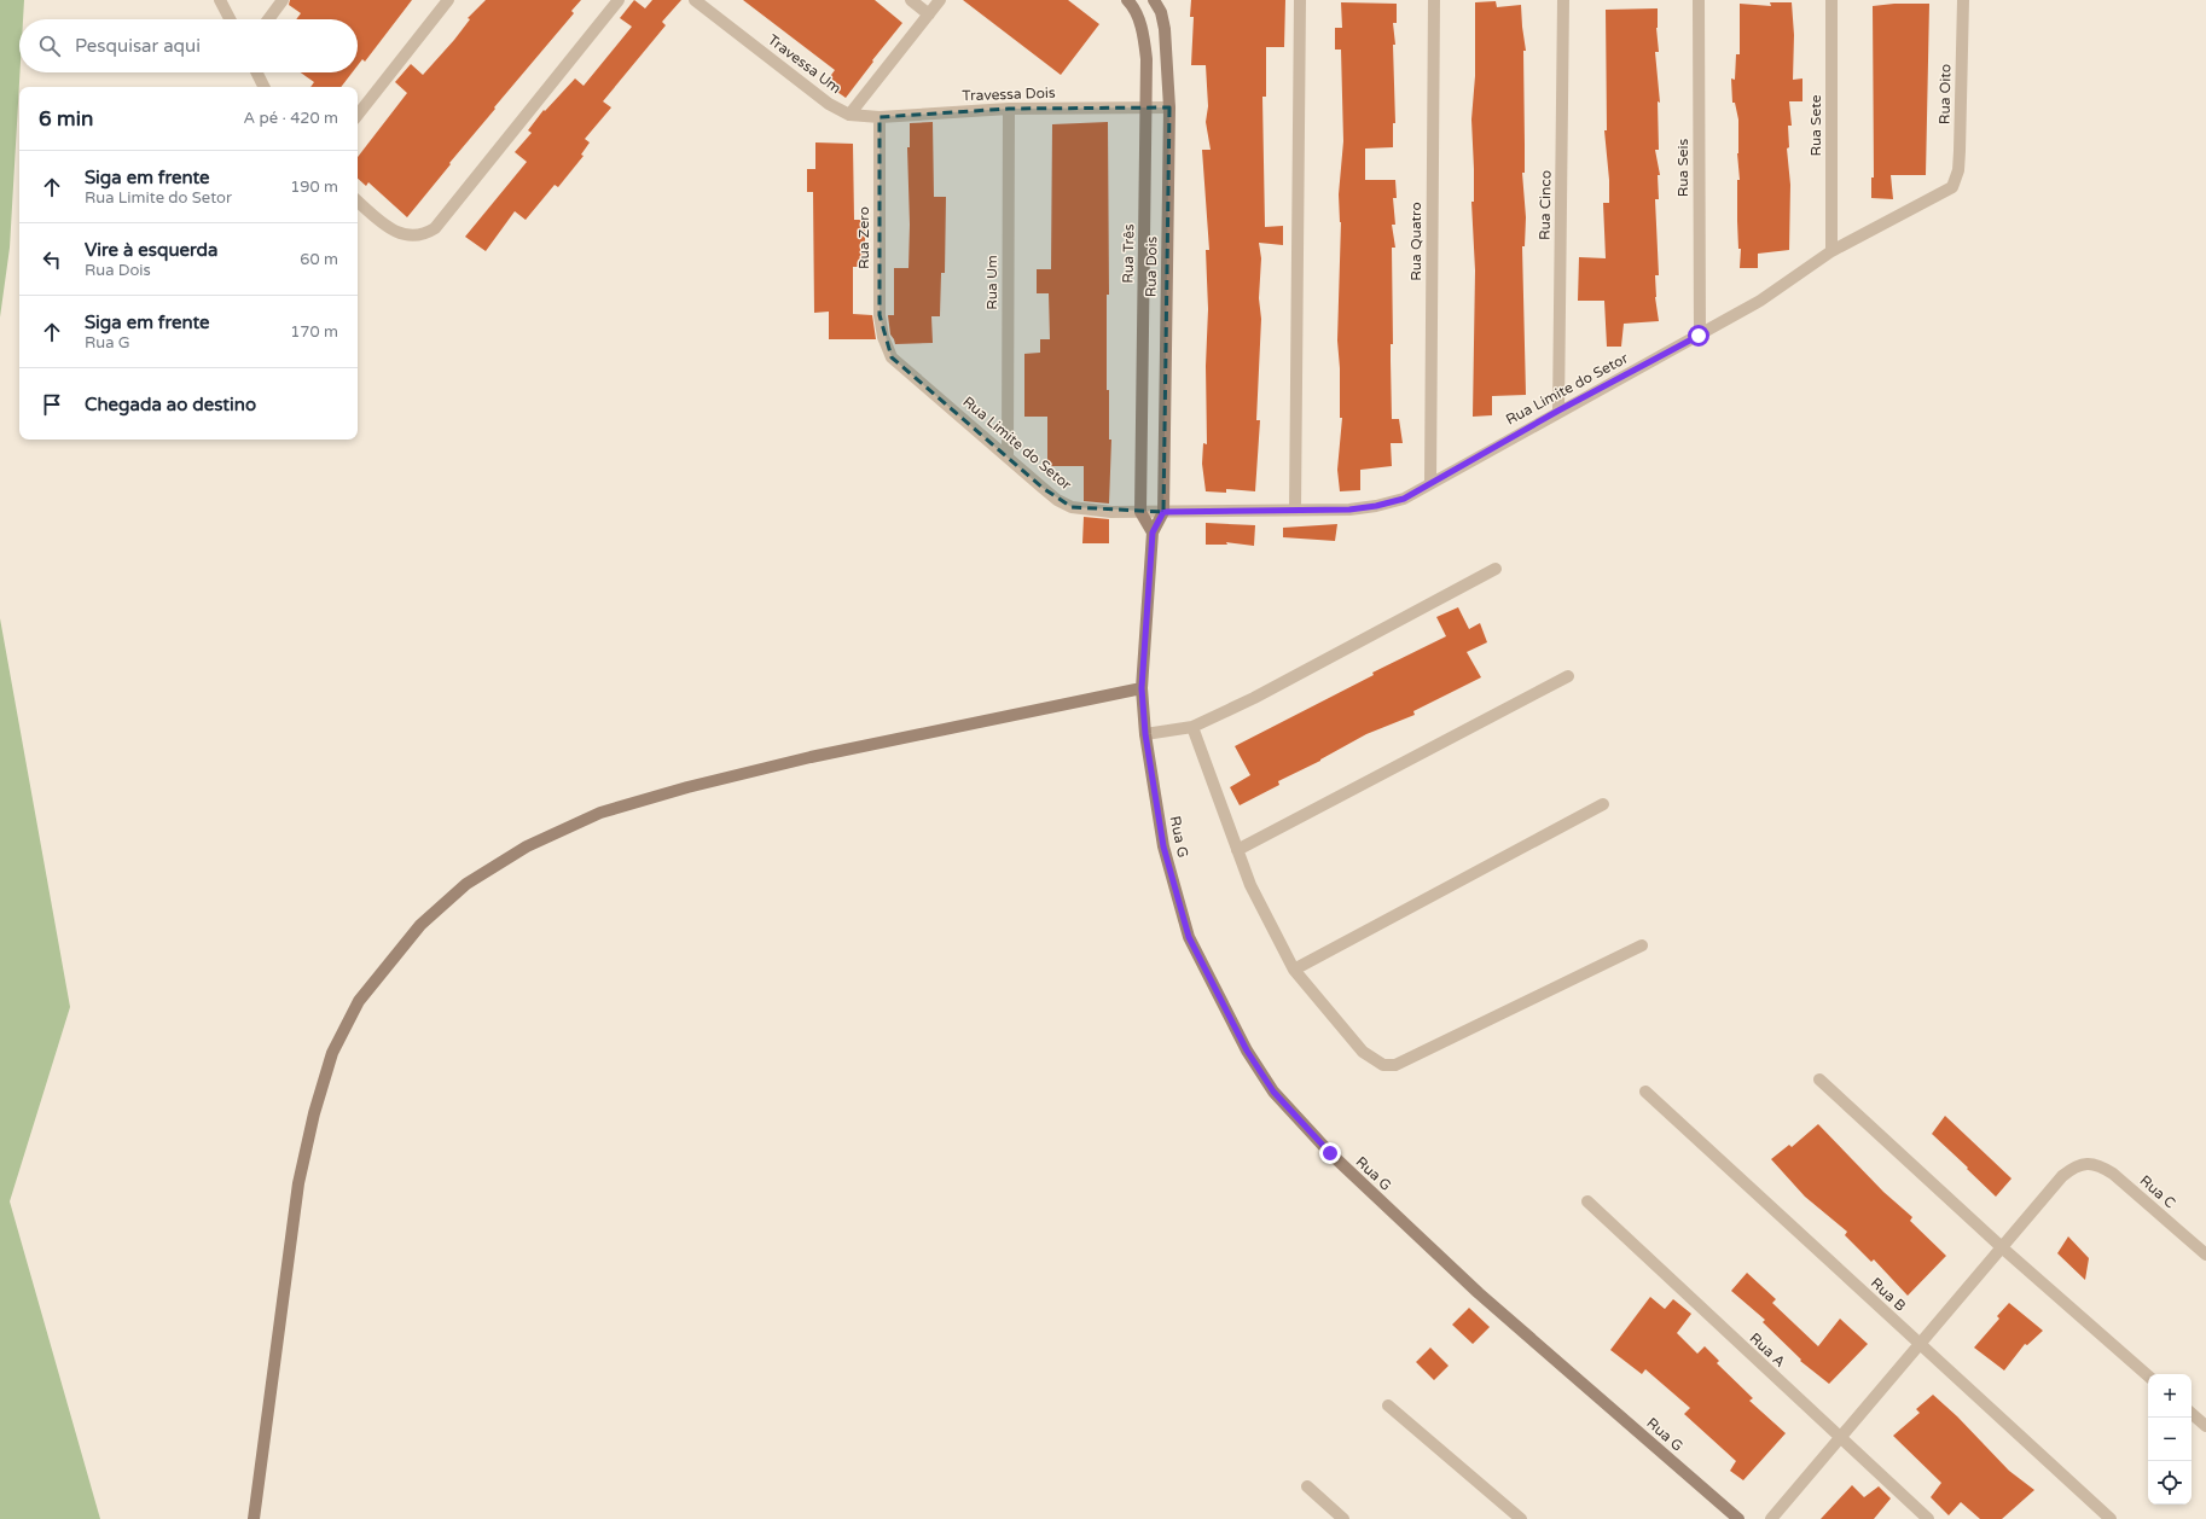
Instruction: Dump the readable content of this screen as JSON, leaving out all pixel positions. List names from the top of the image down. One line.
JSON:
{"streets":{"street":["Travessa Um","Travessa Dois","Rua Oito","Rua Sete","Rua Seis","Rua Cinco","Rua Zero","Rua Quatro","Rua Três","Rua Dois","Rua Um","Rua Limite do Setor","Rua G","Rua C","Rua B","Rua A"]},"crossings":[["Travessa Um","Travessa Dois"],["Travessa Dois","Rua Zero"],["Travessa Dois","Rua Três"],["Travessa Dois","Rua Dois"],["Travessa Dois","Rua Um"],["Rua Oito","Rua Limite do Setor"],["Rua Sete","Rua Limite do Setor"],["Rua Seis","Rua Limite do Setor"],["Rua Cinco","Rua Limite do Setor"],["Rua Zero","Rua Limite do Setor"],["Rua Quatro","Rua Limite do Setor"],["Rua Três","Rua Limite do Setor"],["Rua Dois","Rua Limite do Setor"],["Rua Dois","Rua G"],["Rua Um","Rua Limite do Setor"]],"page":{"search":"Pesquisar aqui","heading":["6 min","A pé · 420 m"],"list":[["Siga em frente","Rua Limite do Setor","190 m"],["Vire à esquerda","Rua Dois","60 m"],["Siga em frente","Rua G","170 m"],"Chegada ao destino"],"map_buttons":["+","−"]}}
